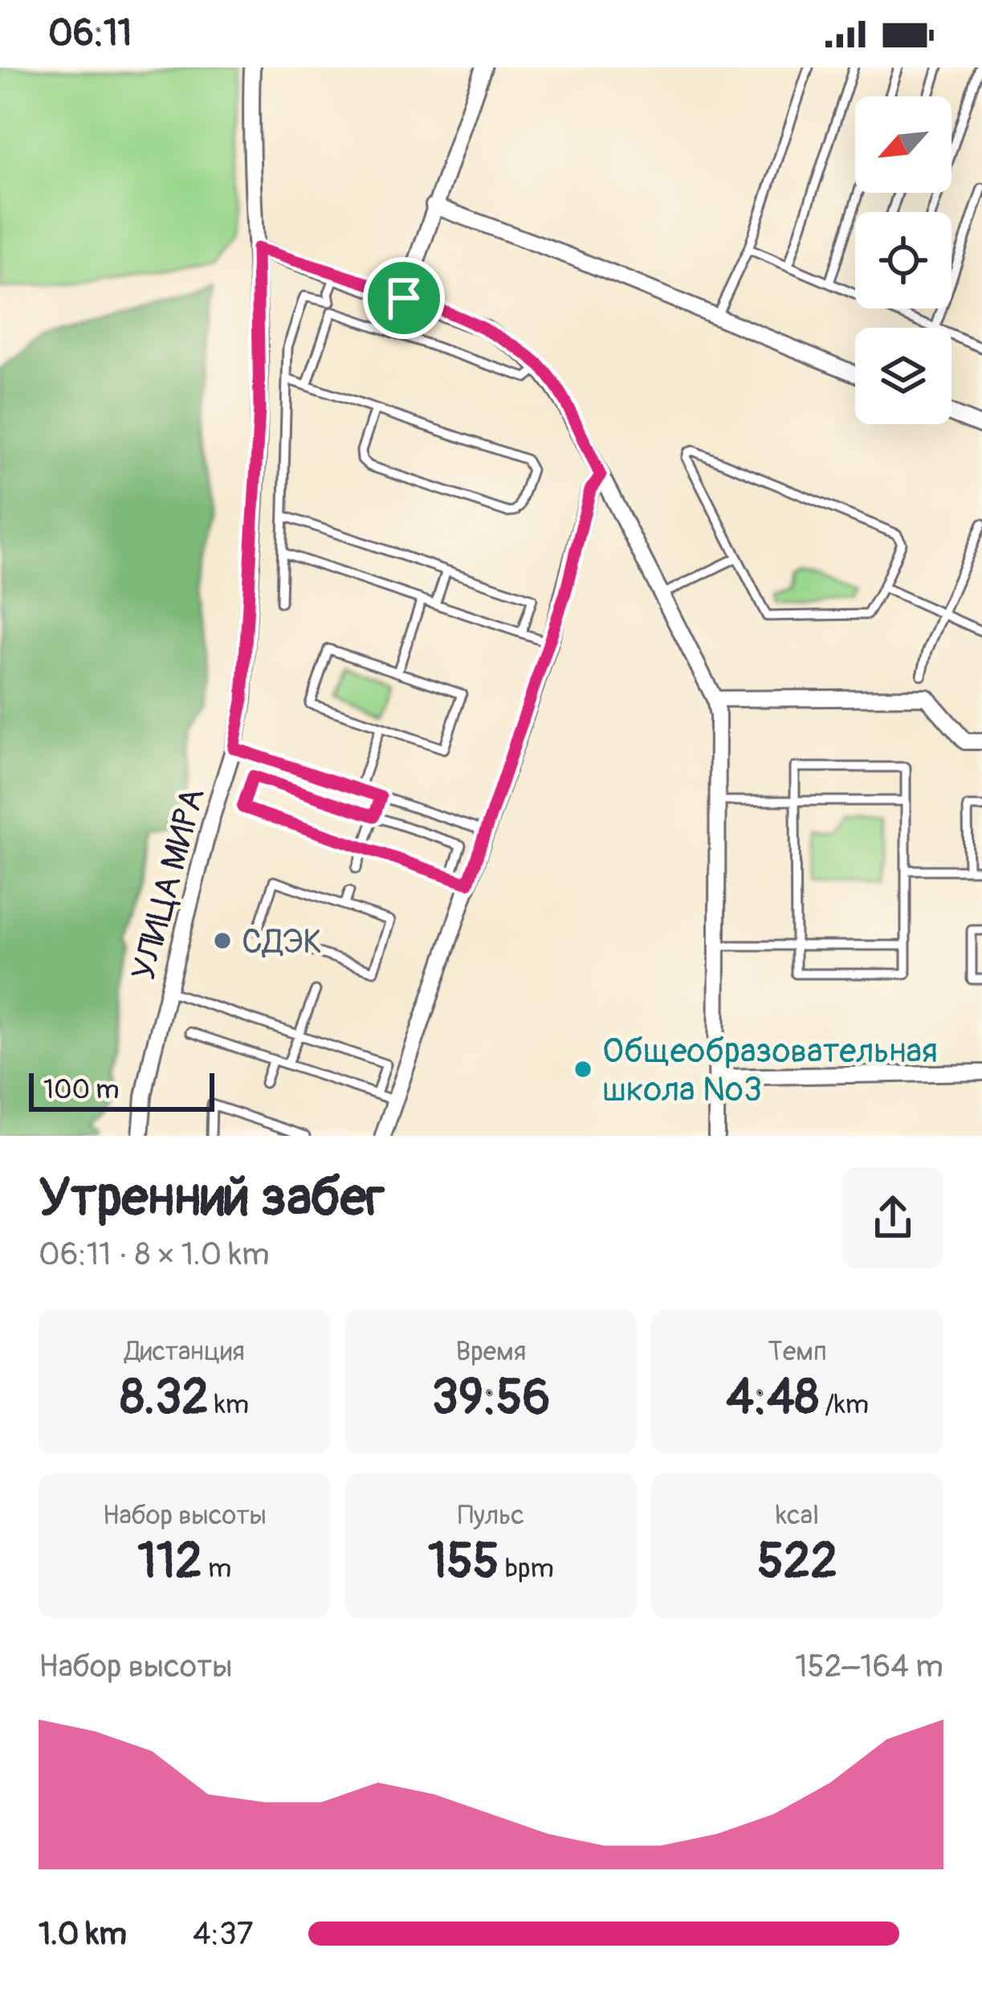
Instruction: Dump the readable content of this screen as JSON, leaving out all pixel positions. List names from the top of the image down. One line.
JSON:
{"streets":{"street":["УЛИЦА МИРА"]},"places":["СДЭК","Общеобразовательная школа №3"],"scale_bar":"100 m","north":"bottom left","page":{"status":"06:11","scale":"100 m","heading":["Утренний забег","06:11 · 8 × 1.0 km"],"stats":[["Дистанция","8.32 km"],["Время","39:56"],["Темп","4:48 /km"],["Набор высоты","112 m"],["Пульс","155 bpm"],["kcal","522"]],"chart":["Набор высоты","152–164 m"],"list":[{"name":"1.0 km","note":"4:37"}]}}
